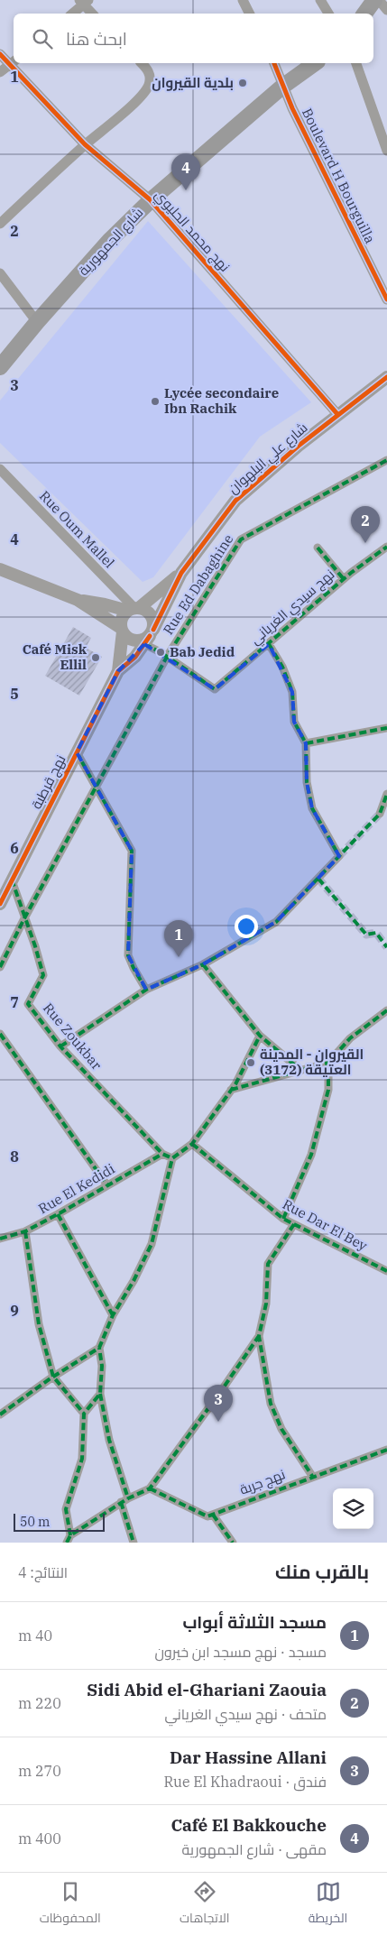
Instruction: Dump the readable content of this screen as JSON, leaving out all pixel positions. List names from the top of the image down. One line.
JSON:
{"streets":{"main road":["شارع الجمهورية"],"street":["Boulevard H Bourguilla","نهج محمد الحليوي","شارع علي البلهوان","Rue Oum Mallel","Rue Ed Dabaghine","نهج سيدي الغرياني","نهج قرطبة","Rue Zoukbar","Rue El Kedidi","Rue Dar El Bey","نهج جربة"]},"crossings":[["Boulevard H Bourguilla","شارع الجمهورية"],["نهج محمد الحليوي","شارع الجمهورية"],["نهج محمد الحليوي","شارع علي البلهوان"],["Rue Ed Dabaghine","نهج سيدي الغرياني"],["Rue Ed Dabaghine","Rue Zoukbar"],["نهج قرطبة","Rue Zoukbar"],["Rue Zoukbar","Rue El Kedidi"]],"places":["بلدية القيروان","Lycée secondaire Ibn Rachik","Bab Jedid","Café Misk Ellil","القيروان - المدينة العتيقة (3172)"],"scale_bar":"50 m","page":{"search":"ابحث هنا","pins":["4","2","1","3"],"scale":"50 m","heading":["بالقرب منك","النتائج: 4"],"list":[{"mark":"1","name":"مسجد الثلاثة أبواب","note":"مسجد · نهج مسجد ابن خيرون","value":"40 m"},{"mark":"2","name":"Sidi Abid el-Ghariani Zaouia","note":"متحف · نهج سيدي الغرياني","value":"220 m"},{"mark":"3","name":"Dar Hassine Allani","note":"فندق · Rue El Khadraoui","value":"270 m"},{"mark":"4","name":"Café El Bakkouche","note":"مقهى · شارع الجمهورية","value":"400 m"}],"nav":["الخريطة","الاتجاهات","المحفوظات"]},"grid":{"rows":["1","2","3","4","5","6","7","8","9"]}}
